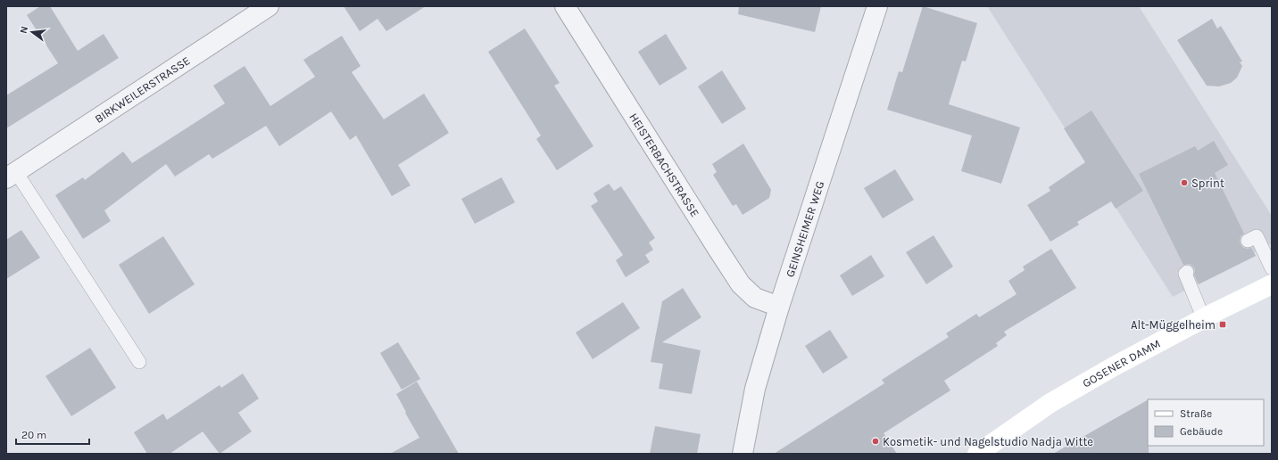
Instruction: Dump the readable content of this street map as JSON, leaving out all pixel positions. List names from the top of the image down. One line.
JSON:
{"streets":{"main road":["GOSENER DAMM"],"street":["BIRKWEILERSTRASSE","HEISTERBACHSTRASSE","GEINSHEIMER WEG"]},"crossings":[["HEISTERBACHSTRASSE","GEINSHEIMER WEG"]],"places":{"other":["Sprint","Kosmetik- und Nagelstudio Nadja Witte"],"transit":["Alt-Müggelheim"]},"legend":["Straße","Gebäude"],"scale_bar":"20 m","north":"left"}
